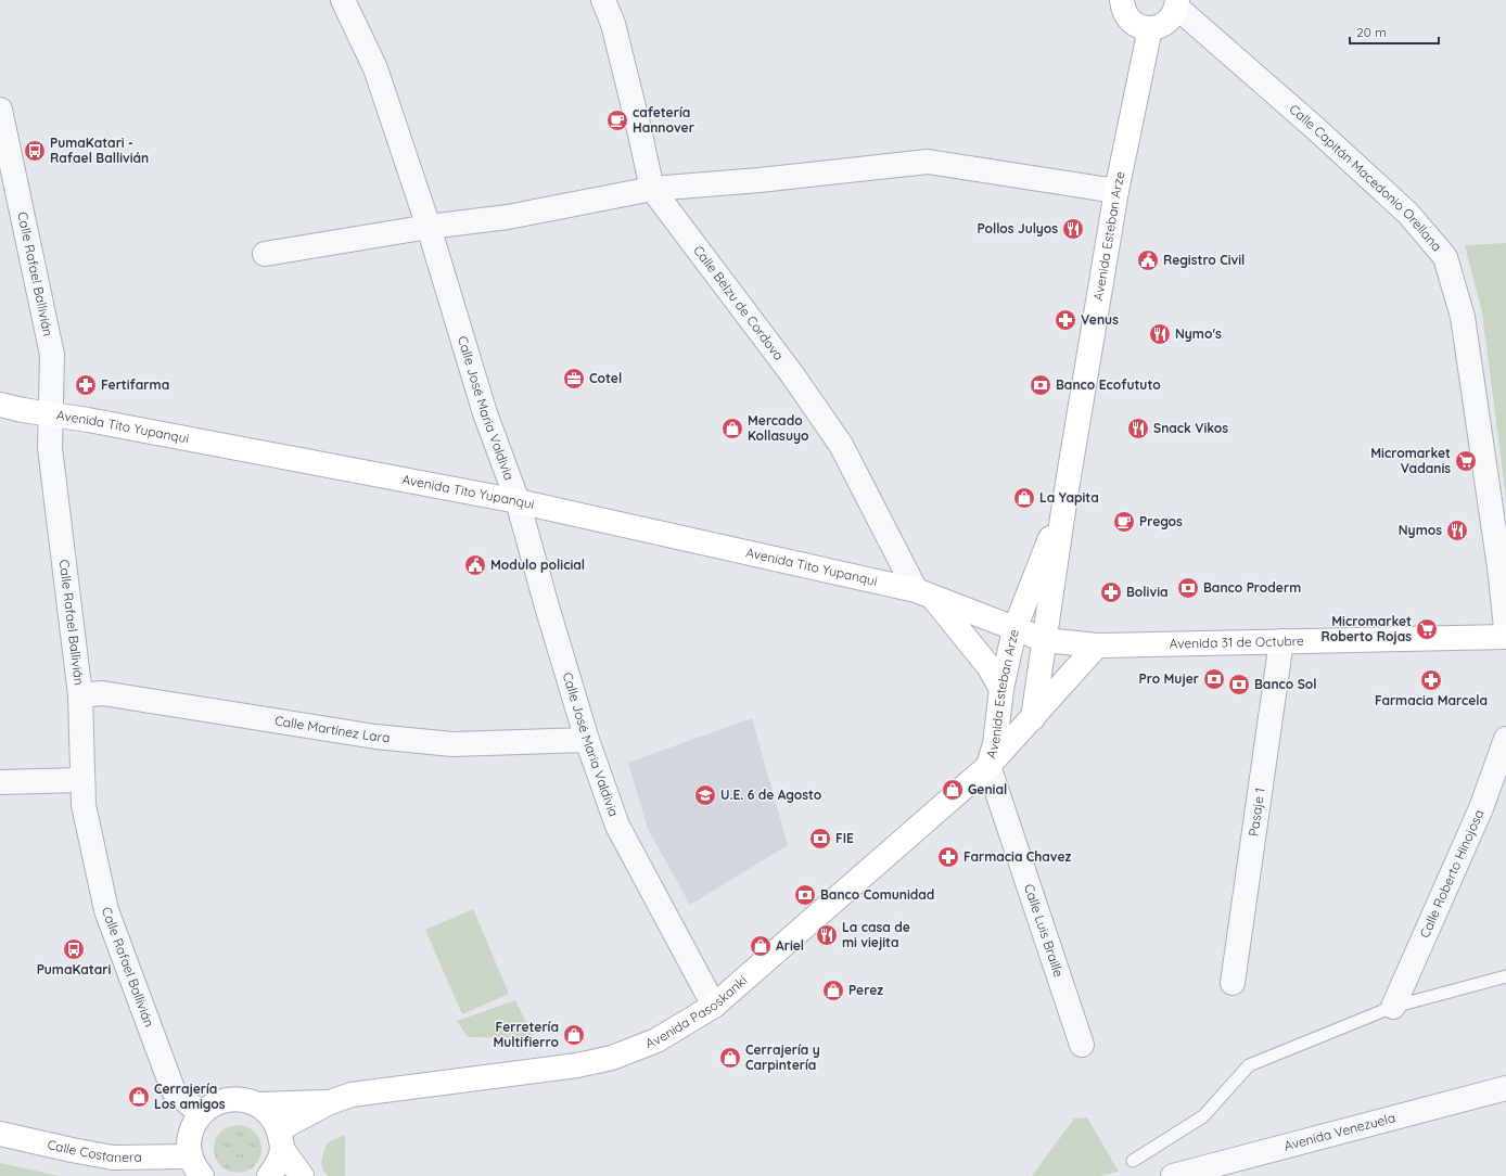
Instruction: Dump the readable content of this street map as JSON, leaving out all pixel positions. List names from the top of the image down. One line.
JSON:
{"streets":{"main road":["Avenida Esteban Arze","Avenida Tito Yupanqui","Avenida 31 de Octubre","Avenida Pasoskanki","Calle Costanera"],"street":["Calle Capitán Macedonio Orellana","Calle Rafael Ballivián","Calle Belzu de Cordova","Calle José Maria Valdivia","Calle Martínez Lara","Pasaje 1","Calle Roberto Hinojosa","Calle Luis Braille","Avenida Venezuela"]},"crossings":[["Avenida Esteban Arze","Avenida Tito Yupanqui"],["Avenida Esteban Arze","Avenida 31 de Octubre"],["Avenida Esteban Arze","Calle Luis Braille"],["Avenida Esteban Arze","Avenida Pasoskanki"],["Calle Rafael Ballivián","Avenida Tito Yupanqui"],["Calle Rafael Ballivián","Calle Martínez Lara"],["Calle Belzu de Cordova","Avenida Tito Yupanqui"],["Calle José Maria Valdivia","Avenida Tito Yupanqui"],["Calle José Maria Valdivia","Calle Martínez Lara"],["Calle José Maria Valdivia","Avenida Pasoskanki"],["Avenida Tito Yupanqui","Avenida 31 de Octubre"],["Avenida 31 de Octubre","Pasaje 1"],["Calle Luis Braille","Avenida Pasoskanki"]],"places":{"cafe":["cafetería Hannover","Pregos"],"bus stop":["PumaKatari - Rafael Ballivián","PumaKatari"],"restaurant":["Pollos Julyos","Nymo's","Snack Vikos","Nymos","La casa de mi viejita"],"public building":["Registro Civil","Modulo policial"],"pharmacy":["Venus","Fertifarma","Bolivia","Farmacia Marcela","Farmacia Chavez"],"office":["Cotel"],"bank":["Banco Ecofututo","Banco Proderm","Pro Mujer","Banco Sol","FIE","Banco Comunidad"],"shop":["Mercado Kollasuyo","La Yapita","Genial","Ariel","Perez","Ferretería Multifierro","Cerrajería y Carpintería","Cerrajería Los amigos"],"supermarket":["Micromarket Vadanis","Micromarket Roberto Rojas"],"school or university":["U.E. 6 de Agosto"]},"scale_bar":"20 m"}
